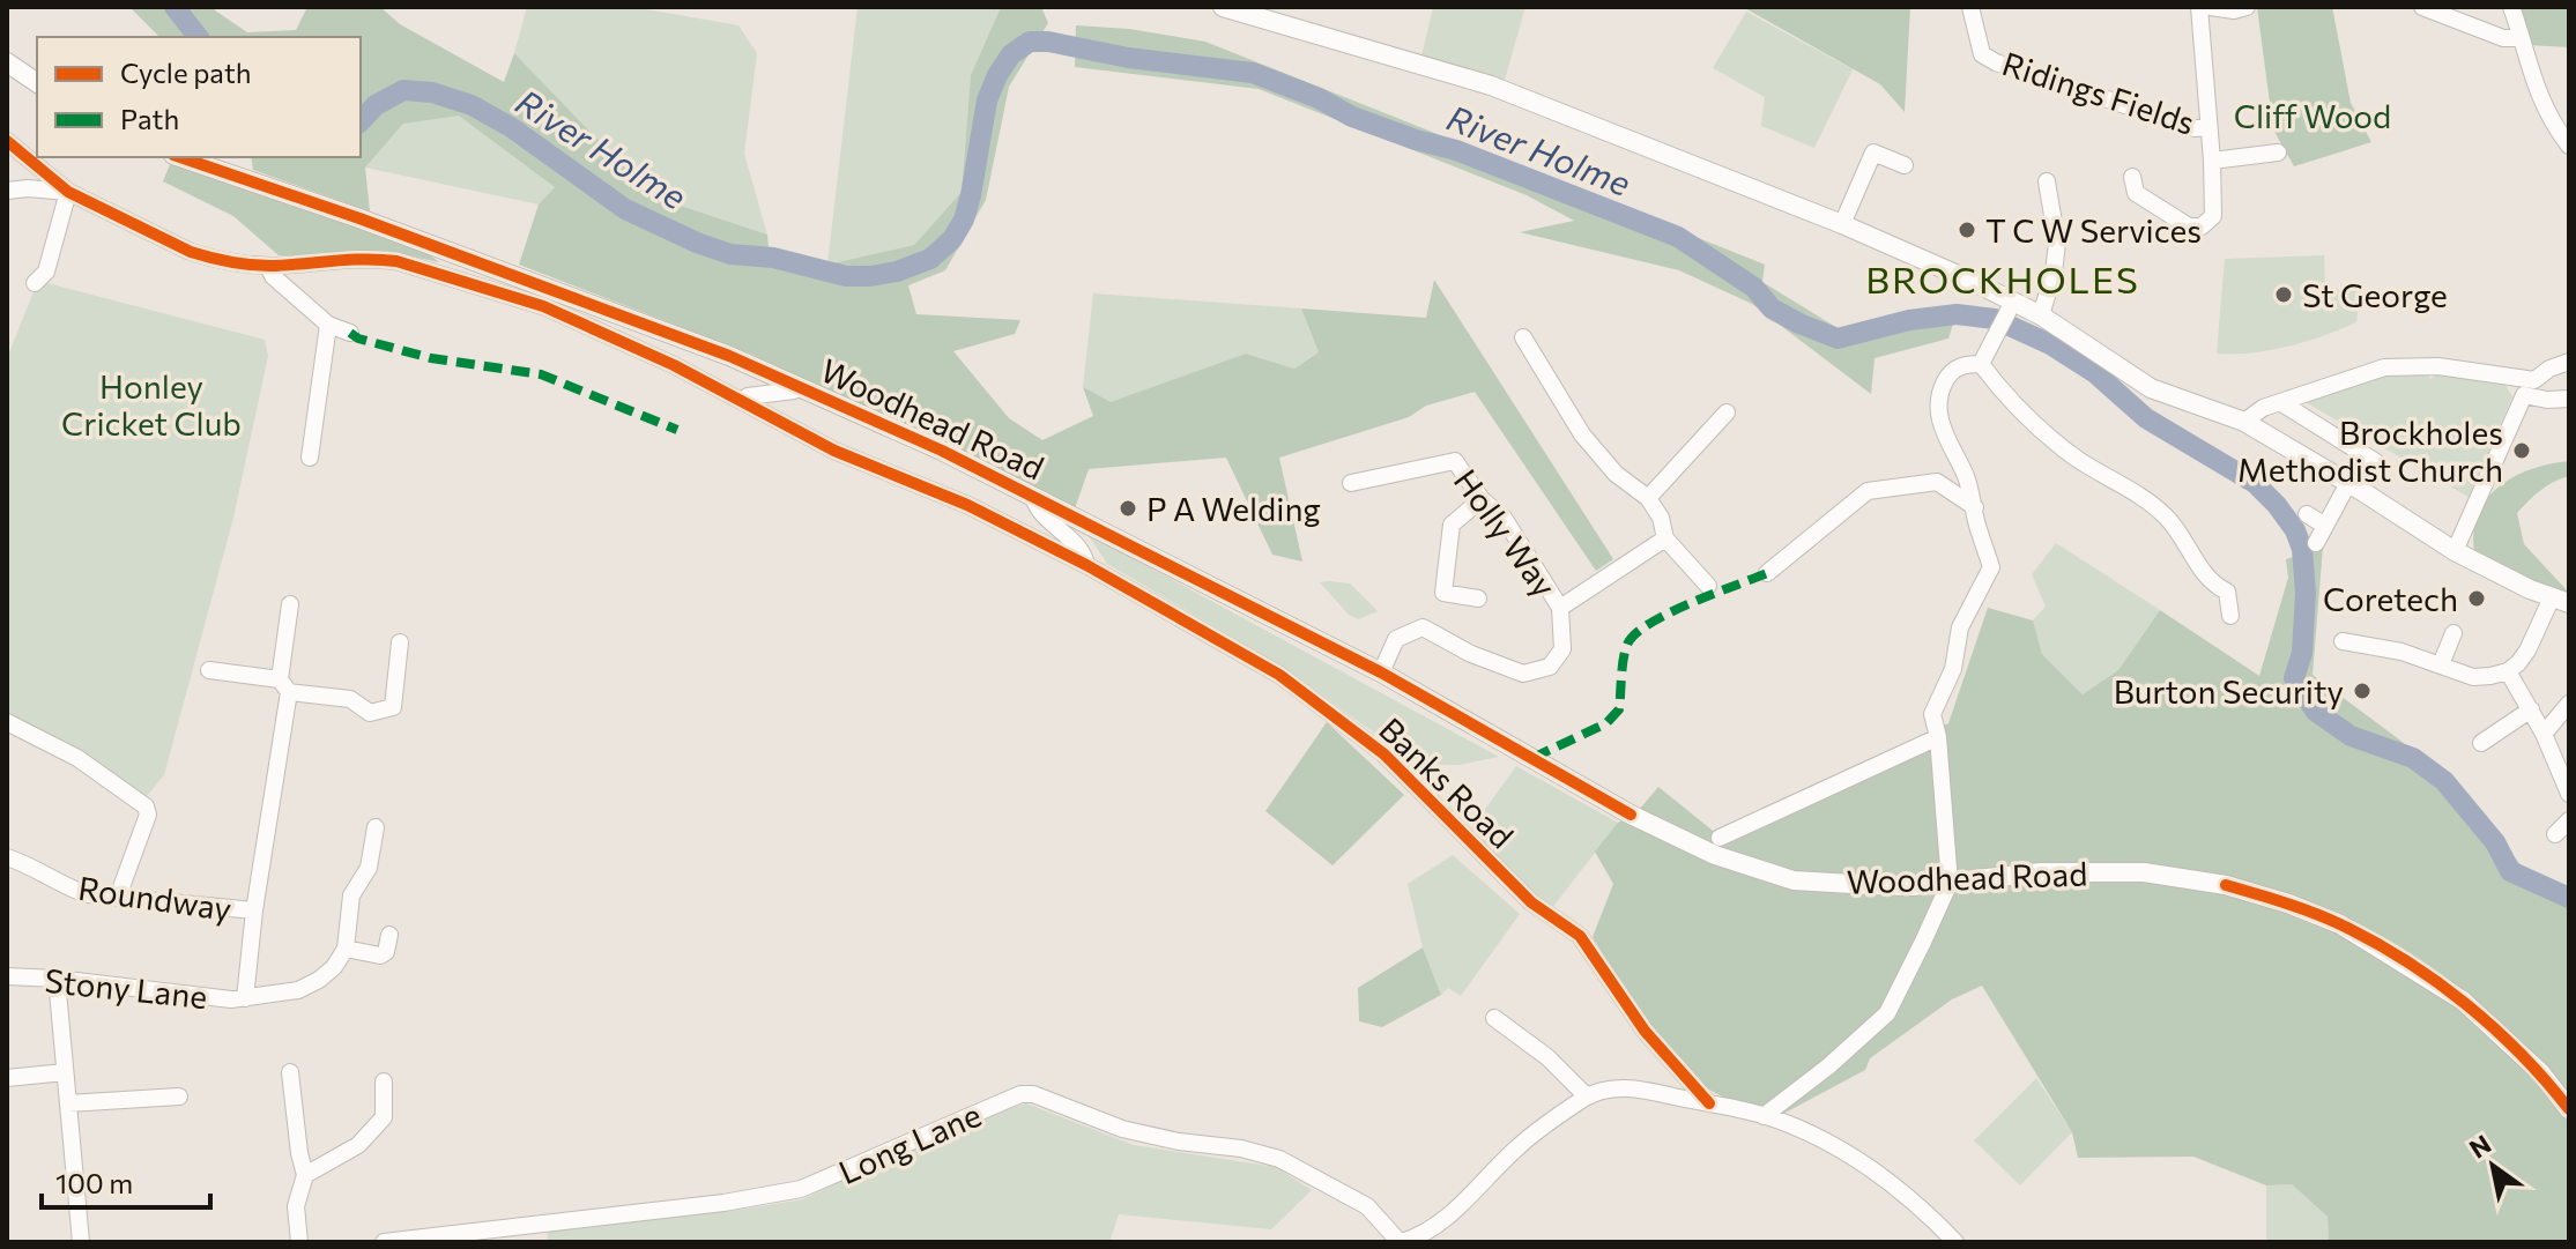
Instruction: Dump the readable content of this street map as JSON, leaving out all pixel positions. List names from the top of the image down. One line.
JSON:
{"streets":{"main road":["Woodhead Road"],"street":["Ridings Fields","Holly Way","Banks Road","Roundway","Stony Lane","Long Lane"]},"crossings":[["Woodhead Road","Holly Way"],["Roundway","Stony Lane"]],"districts":["BROCKHOLES"],"water":["River Holme"],"parks":["Cliff Wood","Honley Cricket Club"],"places":["T C W Services","St George","Brockholes Methodist Church","P A Welding","Coretech","Burton Security"],"legend":["Cycle path","Path"],"scale_bar":"100 m","north":"top left"}
